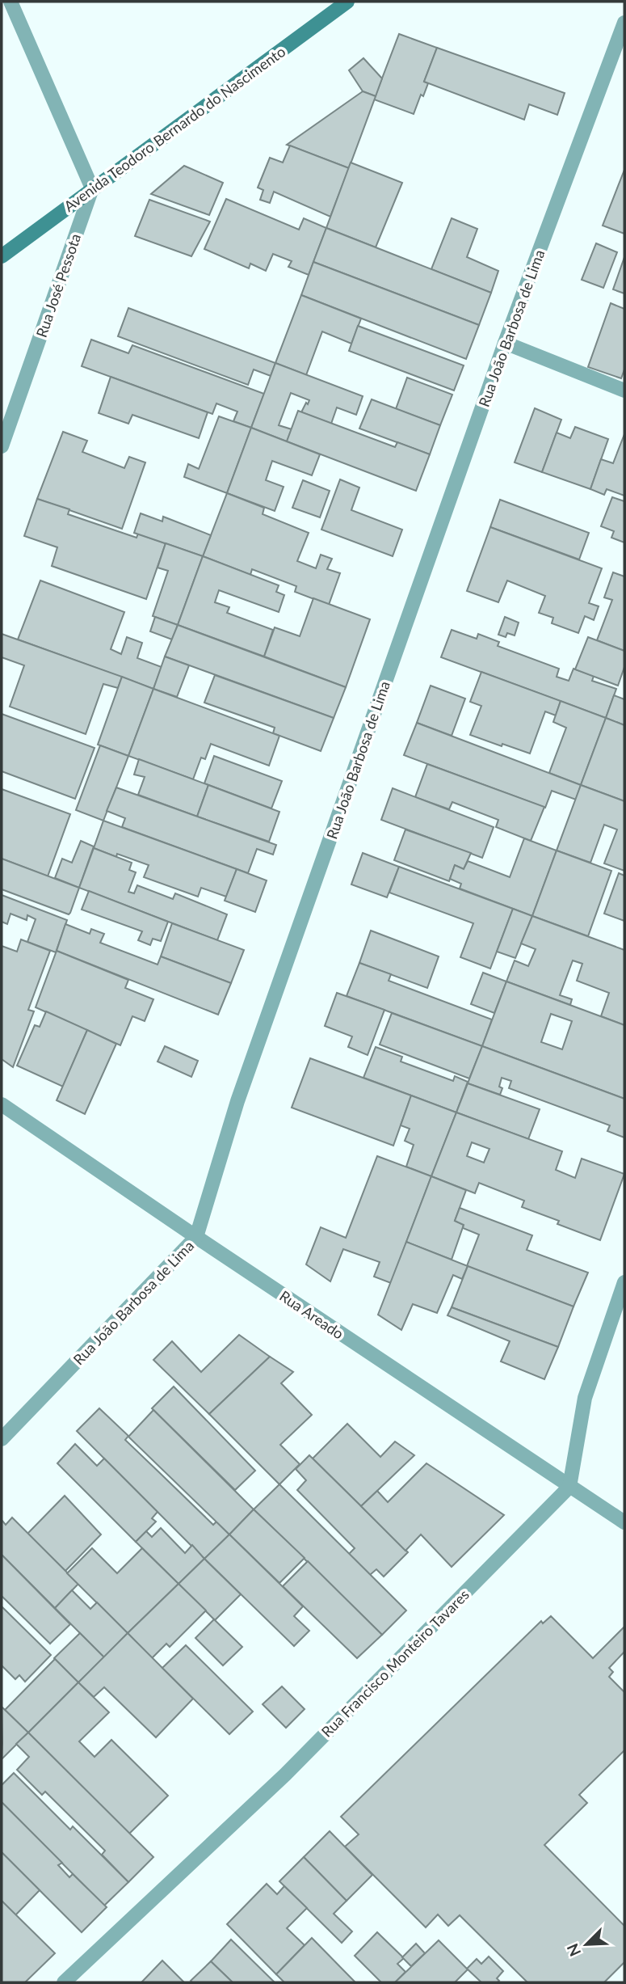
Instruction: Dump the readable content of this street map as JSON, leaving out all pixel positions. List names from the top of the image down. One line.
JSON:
{"streets":{"street":["Avenida Teodoro Bernardo do Nascimento","Rua José Pessota","Rua João Barbosa de Lima","Rua Areado","Rua Francisco Monteiro Tavares"]},"crossings":[["Avenida Teodoro Bernardo do Nascimento","Rua José Pessota"],["Rua João Barbosa de Lima","Rua Areado"],["Rua Areado","Rua Francisco Monteiro Tavares"]],"north":"bottom left"}
